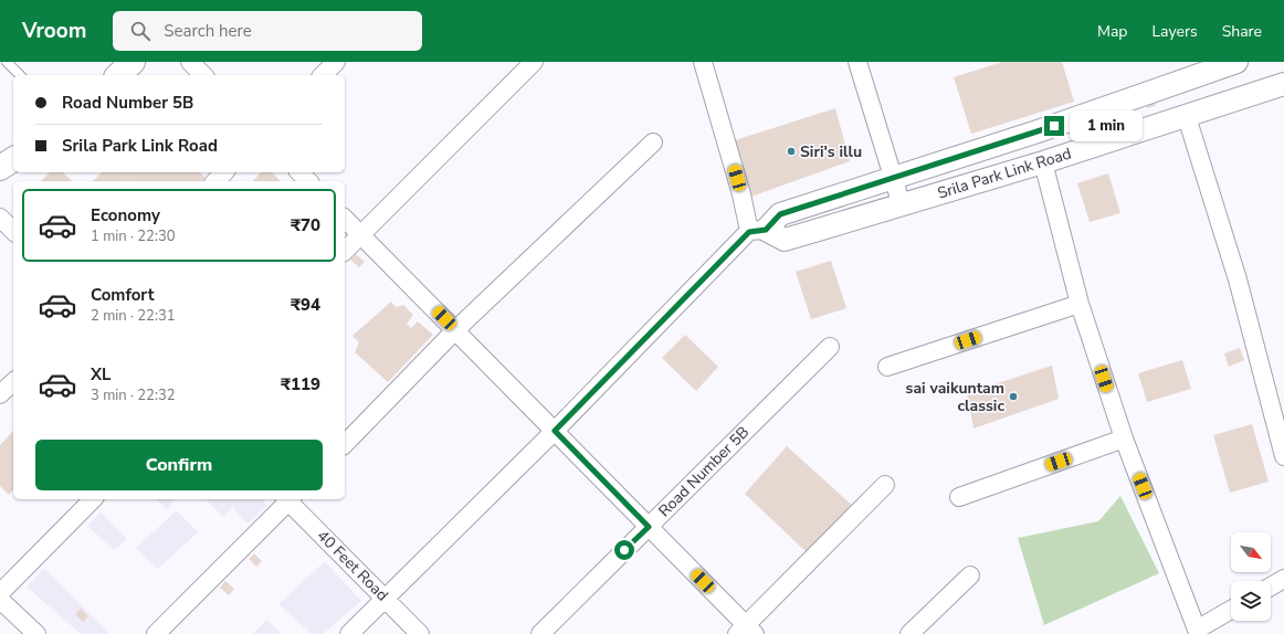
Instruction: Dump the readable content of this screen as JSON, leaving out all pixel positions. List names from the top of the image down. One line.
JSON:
{"streets":{"street":["Srila Park Link Road","Road Number 5B","40 Feet Road"]},"places":["Siri's illu","sai vaikuntam classic"],"north":"bottom right","page":{"header":"Vroom","search":"Search here","nav":["Map","Layers","Share"],"banner":["Road Number 5B","Srila Park Link Road"],"bubble":"1 min","list":[{"name":"Economy","note":"1 min · 22:30","value":"₹70"},{"name":"Comfort","note":"2 min · 22:31","value":"₹94"},{"name":"XL","note":"3 min · 22:32","value":"₹119"}],"buttons":"Confirm"}}
